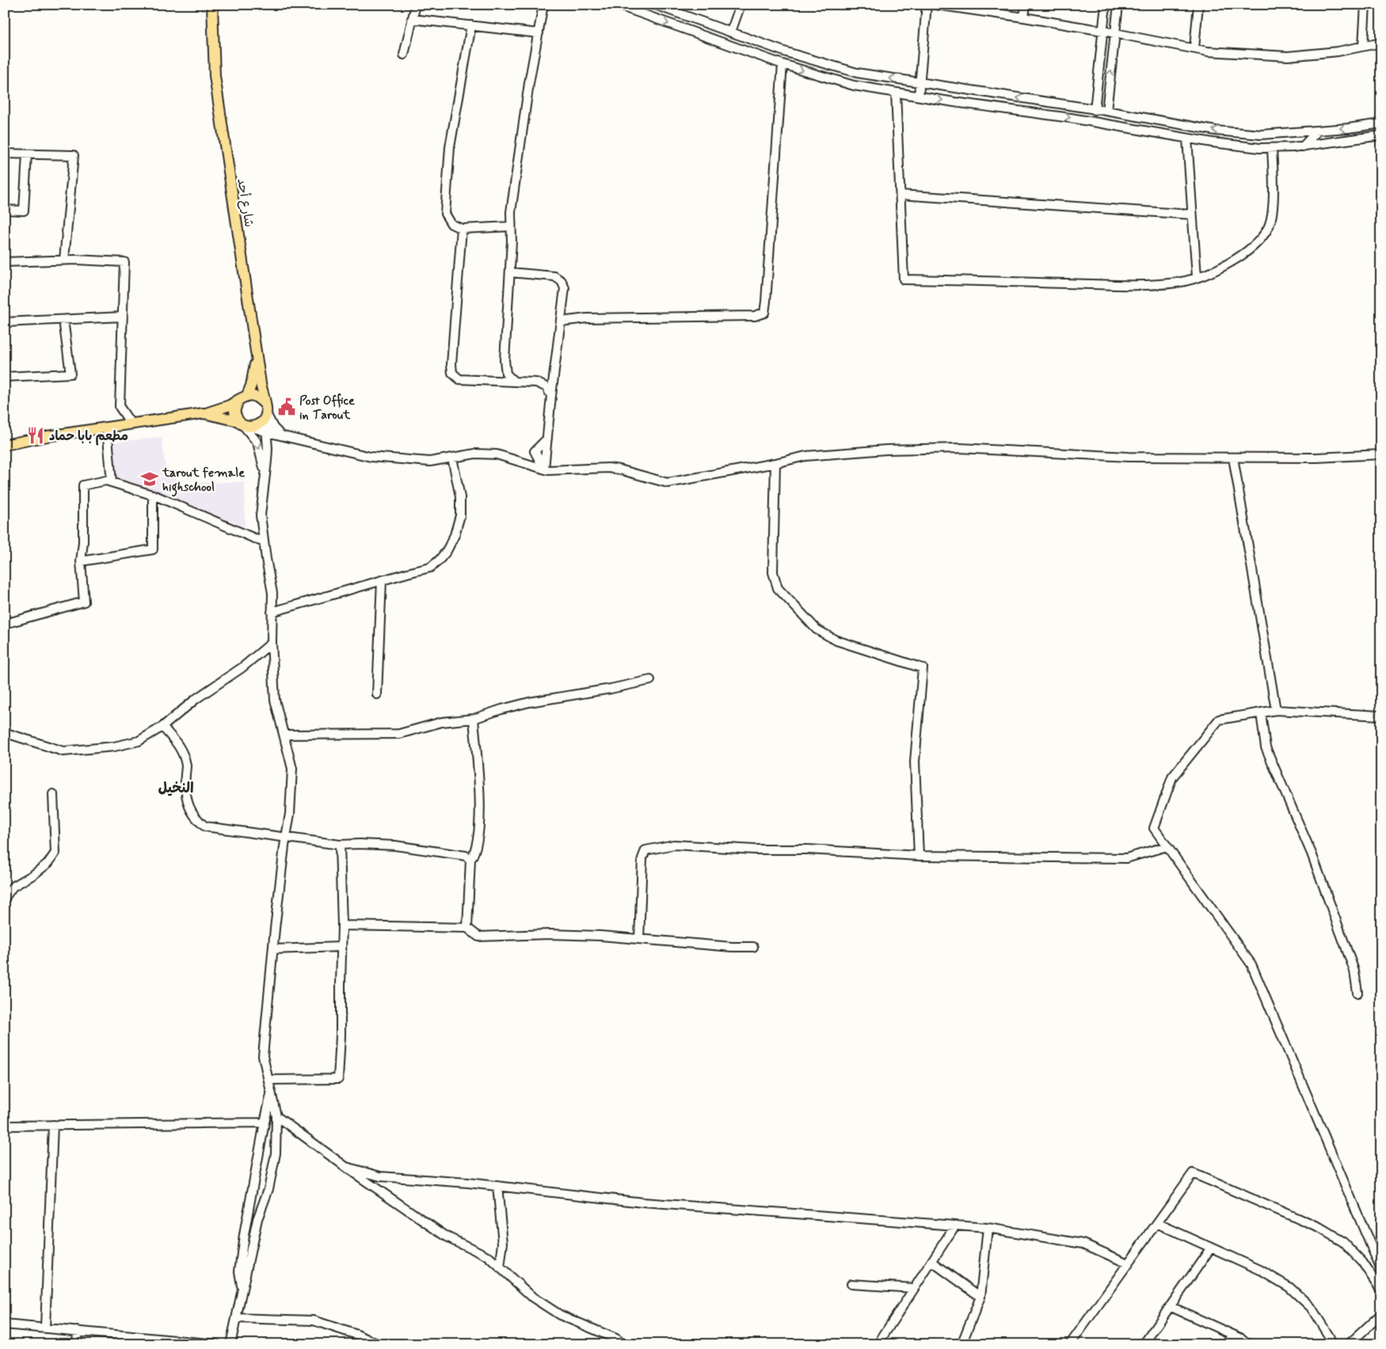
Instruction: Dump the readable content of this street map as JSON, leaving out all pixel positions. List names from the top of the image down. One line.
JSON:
{"streets":{"main road":["شارع أحد"]},"districts":["النخيل"],"places":{"public building":["Post Office in Tarout"],"restaurant":["مطعم بابا حماد"],"school or university":["tarout female highschool"]}}
